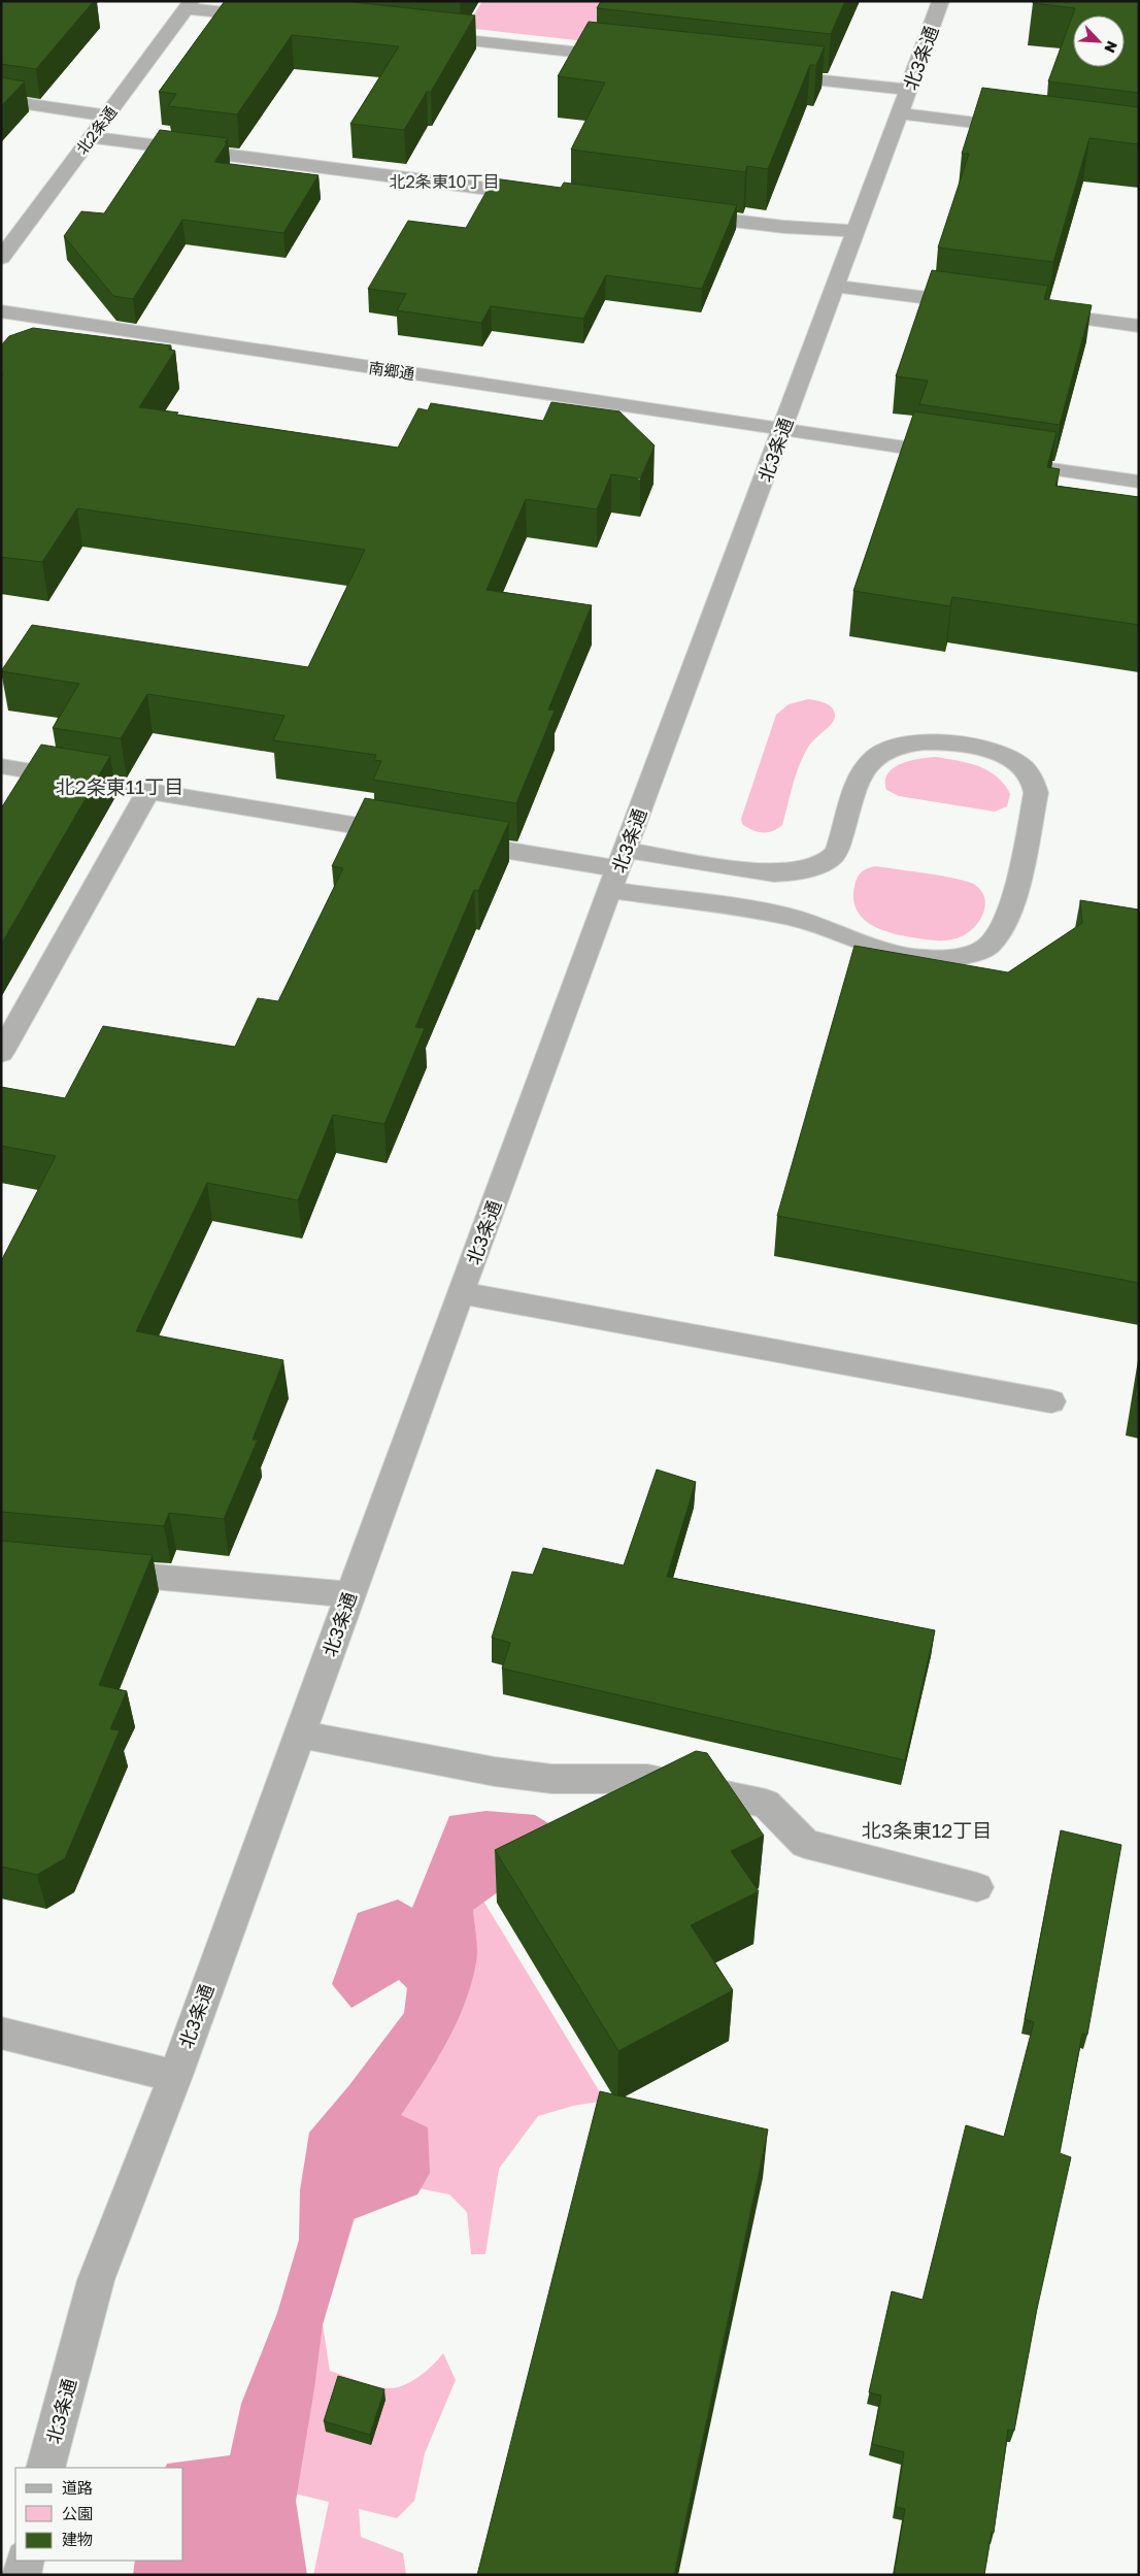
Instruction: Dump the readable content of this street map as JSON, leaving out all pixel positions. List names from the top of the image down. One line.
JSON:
{"streets":{"street":["北3条通","北2条通","南郷通"]},"crossings":[["北3条通","南郷通"]],"districts":["北2条東10丁目","北2条東11丁目","北3条東12丁目"],"legend":["道路","公園","建物"],"north":"bottom right"}
